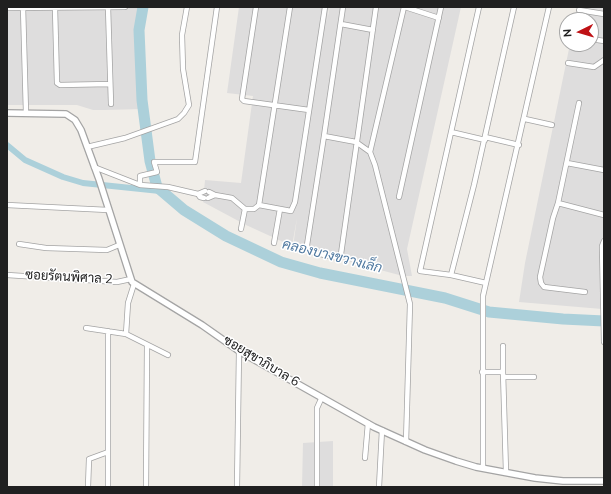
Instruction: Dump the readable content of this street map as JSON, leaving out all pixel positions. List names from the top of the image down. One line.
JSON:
{"streets":{"street":["ซอยรัตนพิศาล 2","ซอยสุขาภิบาล 6"]},"crossings":[["ซอยรัตนพิศาล 2","ซอยสุขาภิบาล 6"]],"water":["คลองบางขวางเล็ก"],"north":"left"}
